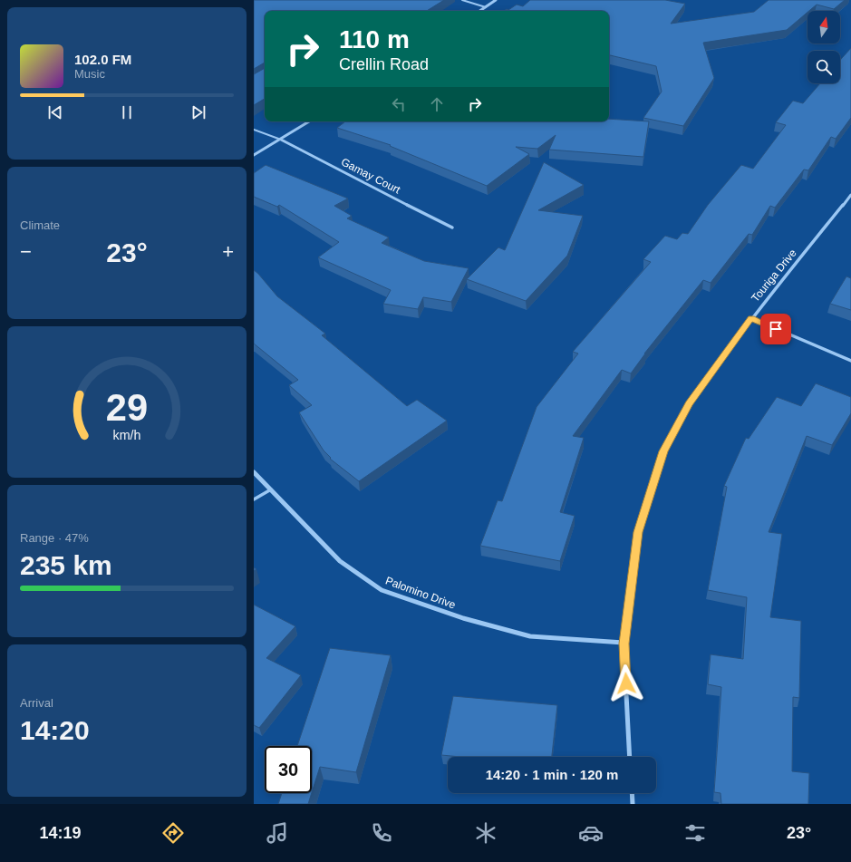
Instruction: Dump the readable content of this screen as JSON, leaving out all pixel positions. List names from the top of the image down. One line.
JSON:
{"streets":{"street":["Gamay Court","Touriga Drive","Palomino Drive"]},"crossings":[["Touriga Drive","Palomino Drive"]],"north":"top","page":{"turn":["110 m","Crellin Road"],"song":["102.0 FM","Music"],"tile":["Climate",["Range · 47%","235 km"],["Arrival","14:20"]],"heat":["−","23°","+"],"limit":"30","trip":"14:20 · 1 min · 120 m","tabs":["14:19","23°"],"gauge":["29","km/h"]}}
